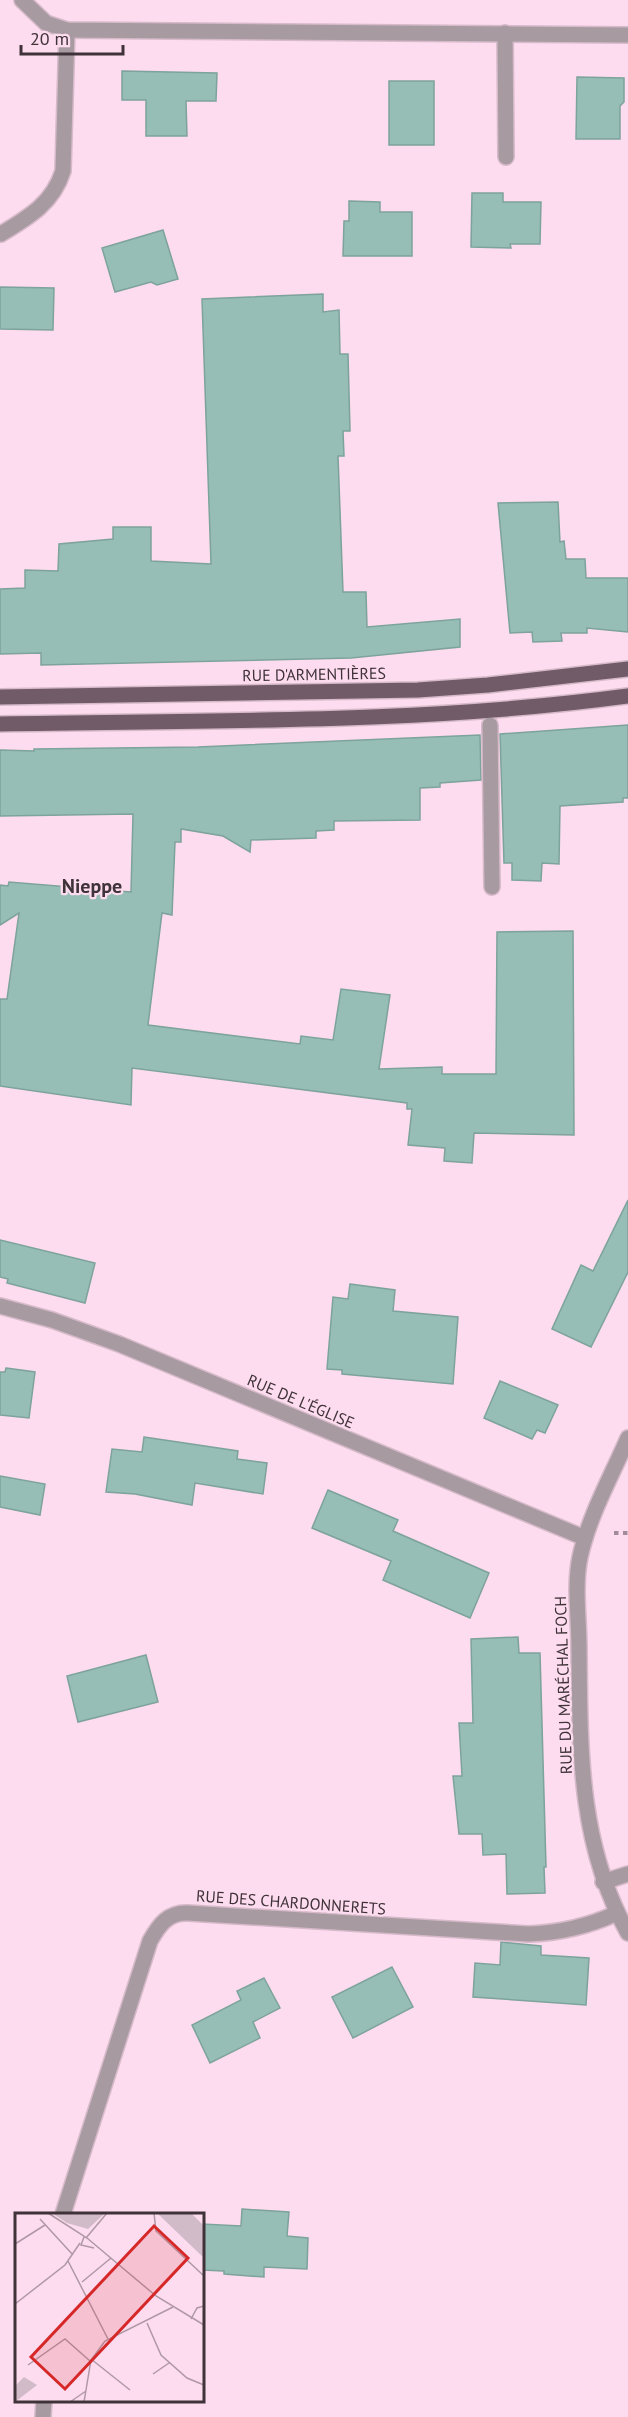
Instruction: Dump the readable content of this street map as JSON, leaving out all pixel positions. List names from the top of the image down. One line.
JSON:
{"streets":{"main road":["RUE D'ARMENTIÈRES"],"street":["RUE DE L'ÉGLISE","RUE DU MARÉCHAL FOCH","RUE DES CHARDONNERETS"]},"crossings":[["RUE DE L'ÉGLISE","RUE DU MARÉCHAL FOCH"],["RUE DU MARÉCHAL FOCH","RUE DES CHARDONNERETS"]],"districts":["Nieppe"],"scale_bar":"20 m"}
